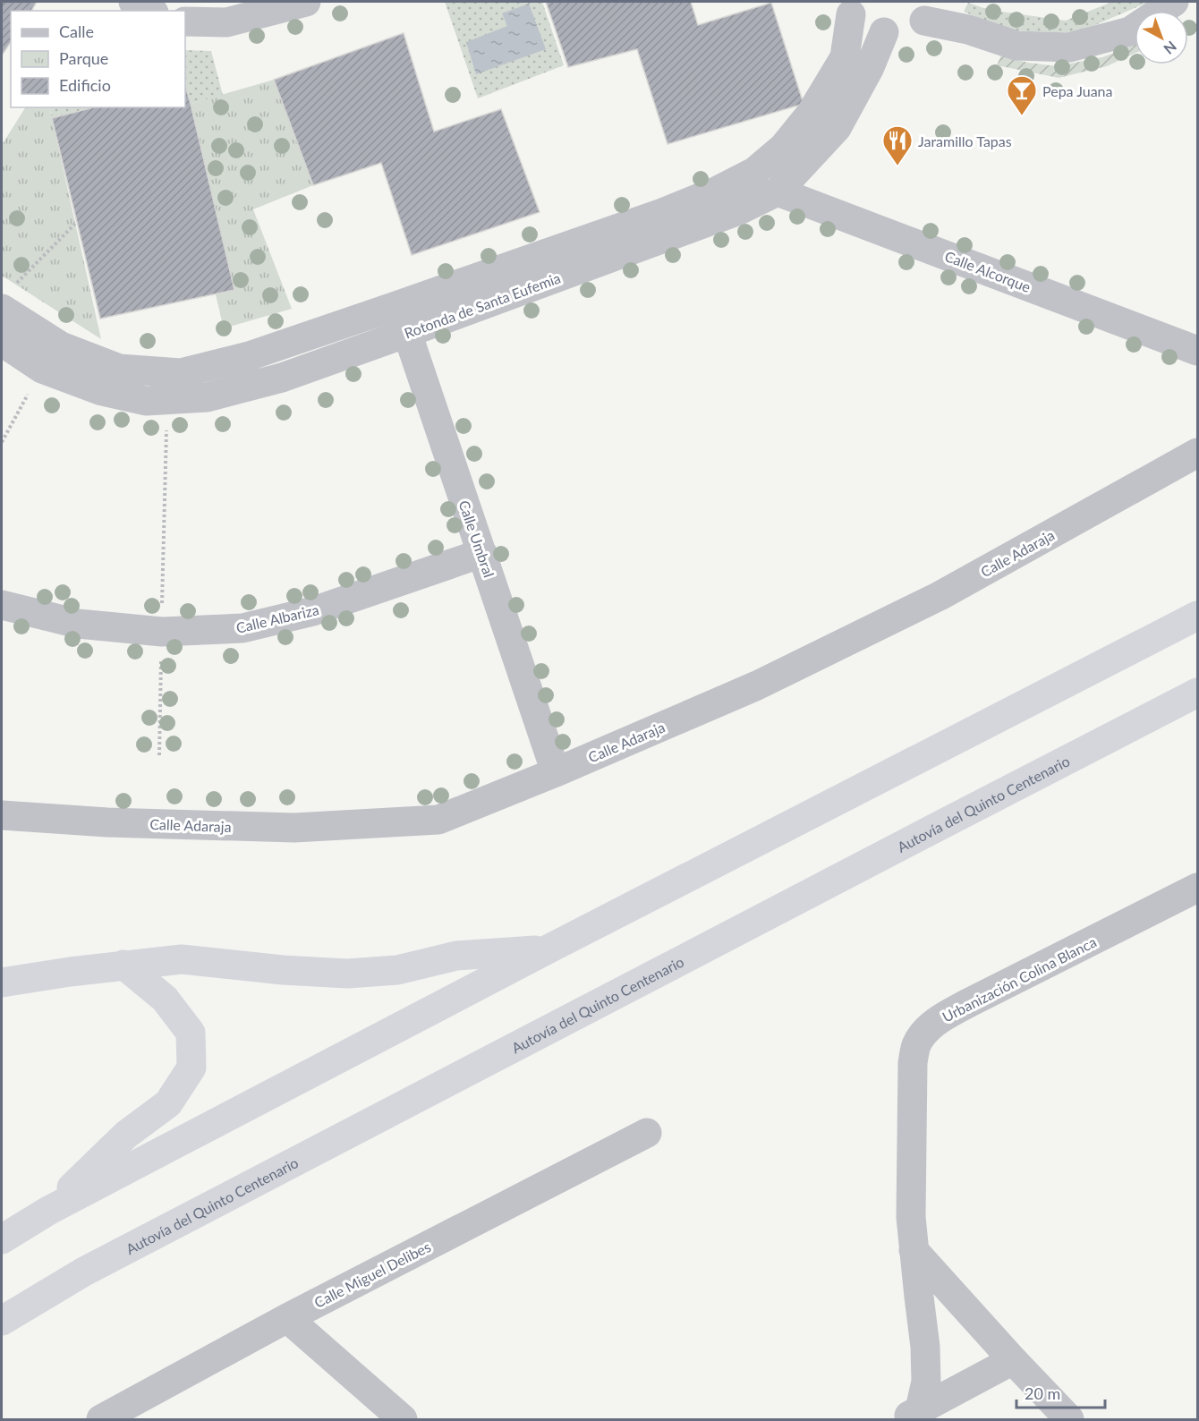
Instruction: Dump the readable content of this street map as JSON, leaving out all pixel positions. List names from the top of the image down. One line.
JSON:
{"streets":{"highway":["Autovía del Quinto Centenario"],"street":["Calle Alcorque","Rotonda de Santa Eufemia","Calle Umbral","Calle Adaraja","Calle Albariza","Urbanización Colina Blanca","Calle Miguel Delibes"]},"crossings":[["Calle Alcorque","Rotonda de Santa Eufemia"],["Rotonda de Santa Eufemia","Calle Umbral"],["Calle Umbral","Calle Adaraja"],["Calle Umbral","Calle Albariza"]],"places":{"bar":["Pepa Juana"],"restaurant":["Jaramillo Tapas"]},"legend":["Calle","Parque","Edificio"],"scale_bar":"20 m","north":"bottom right"}
